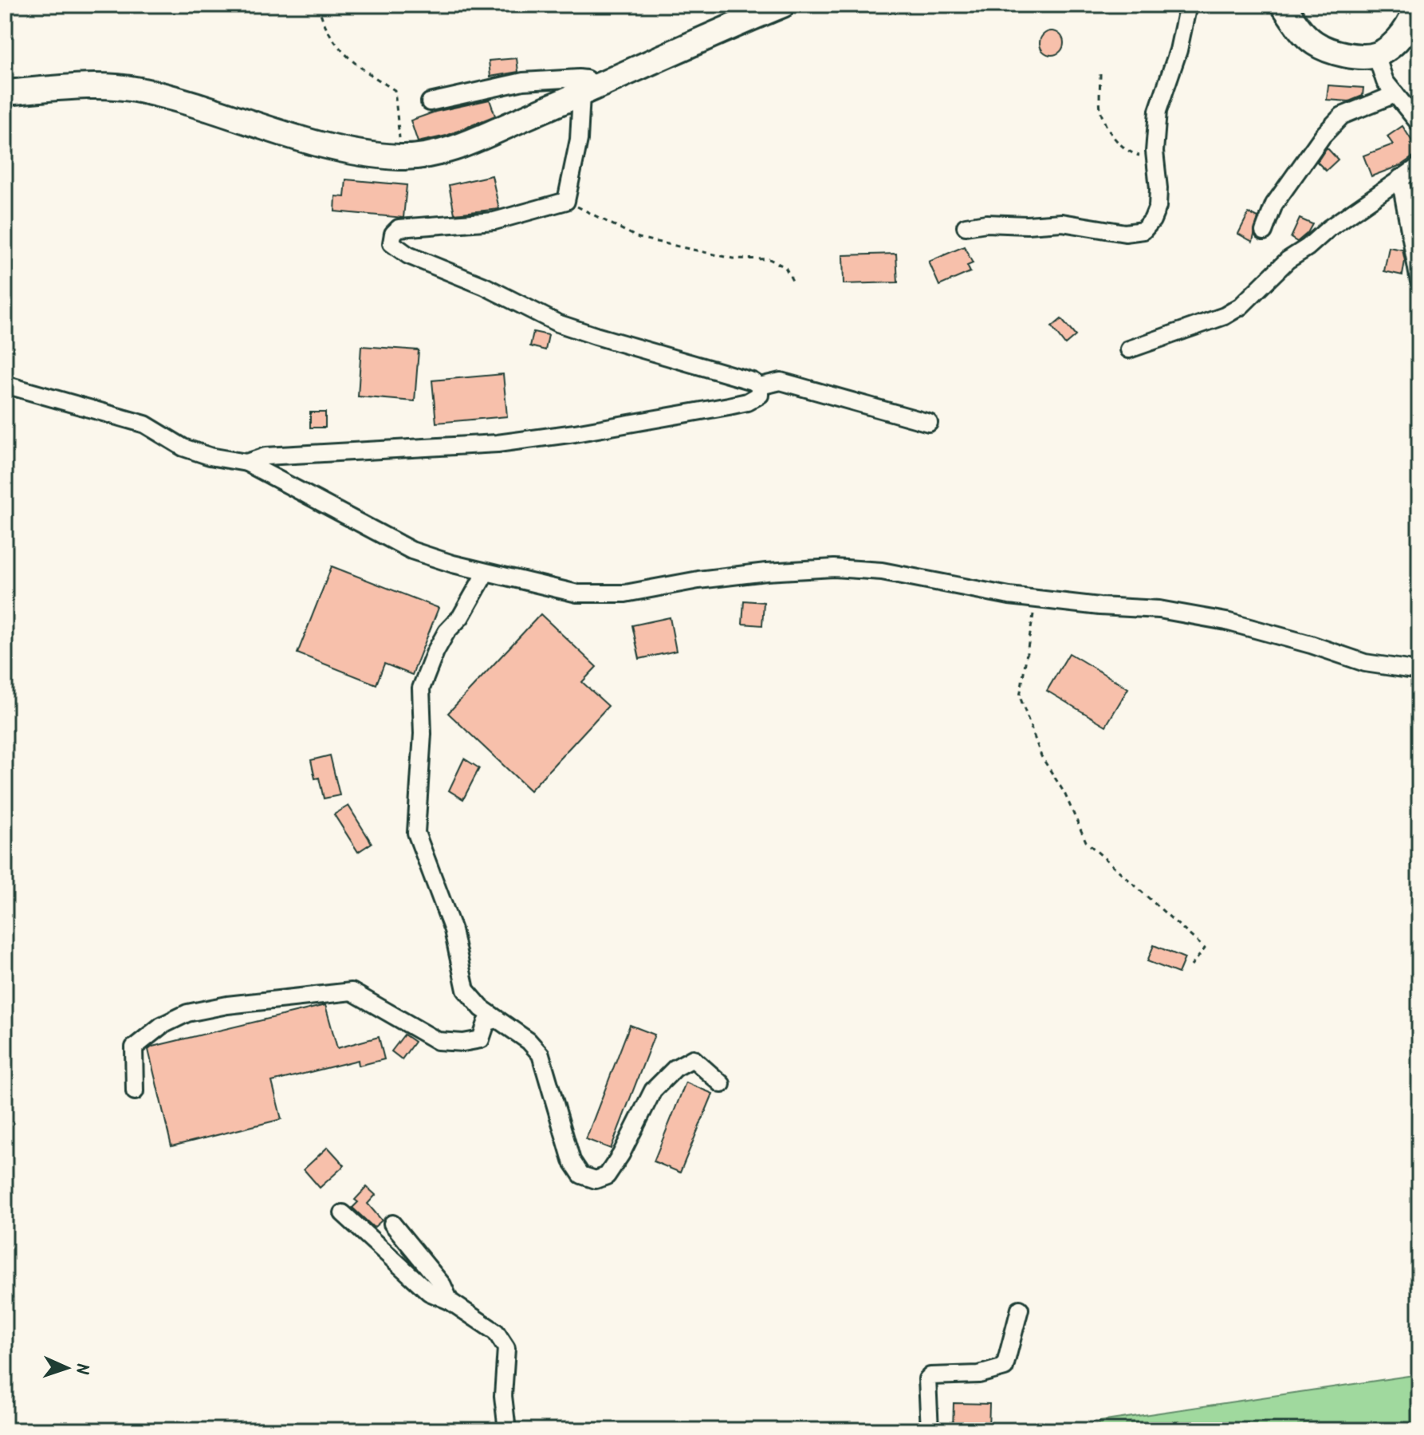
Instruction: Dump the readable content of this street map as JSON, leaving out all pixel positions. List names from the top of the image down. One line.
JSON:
{"north":"right"}
